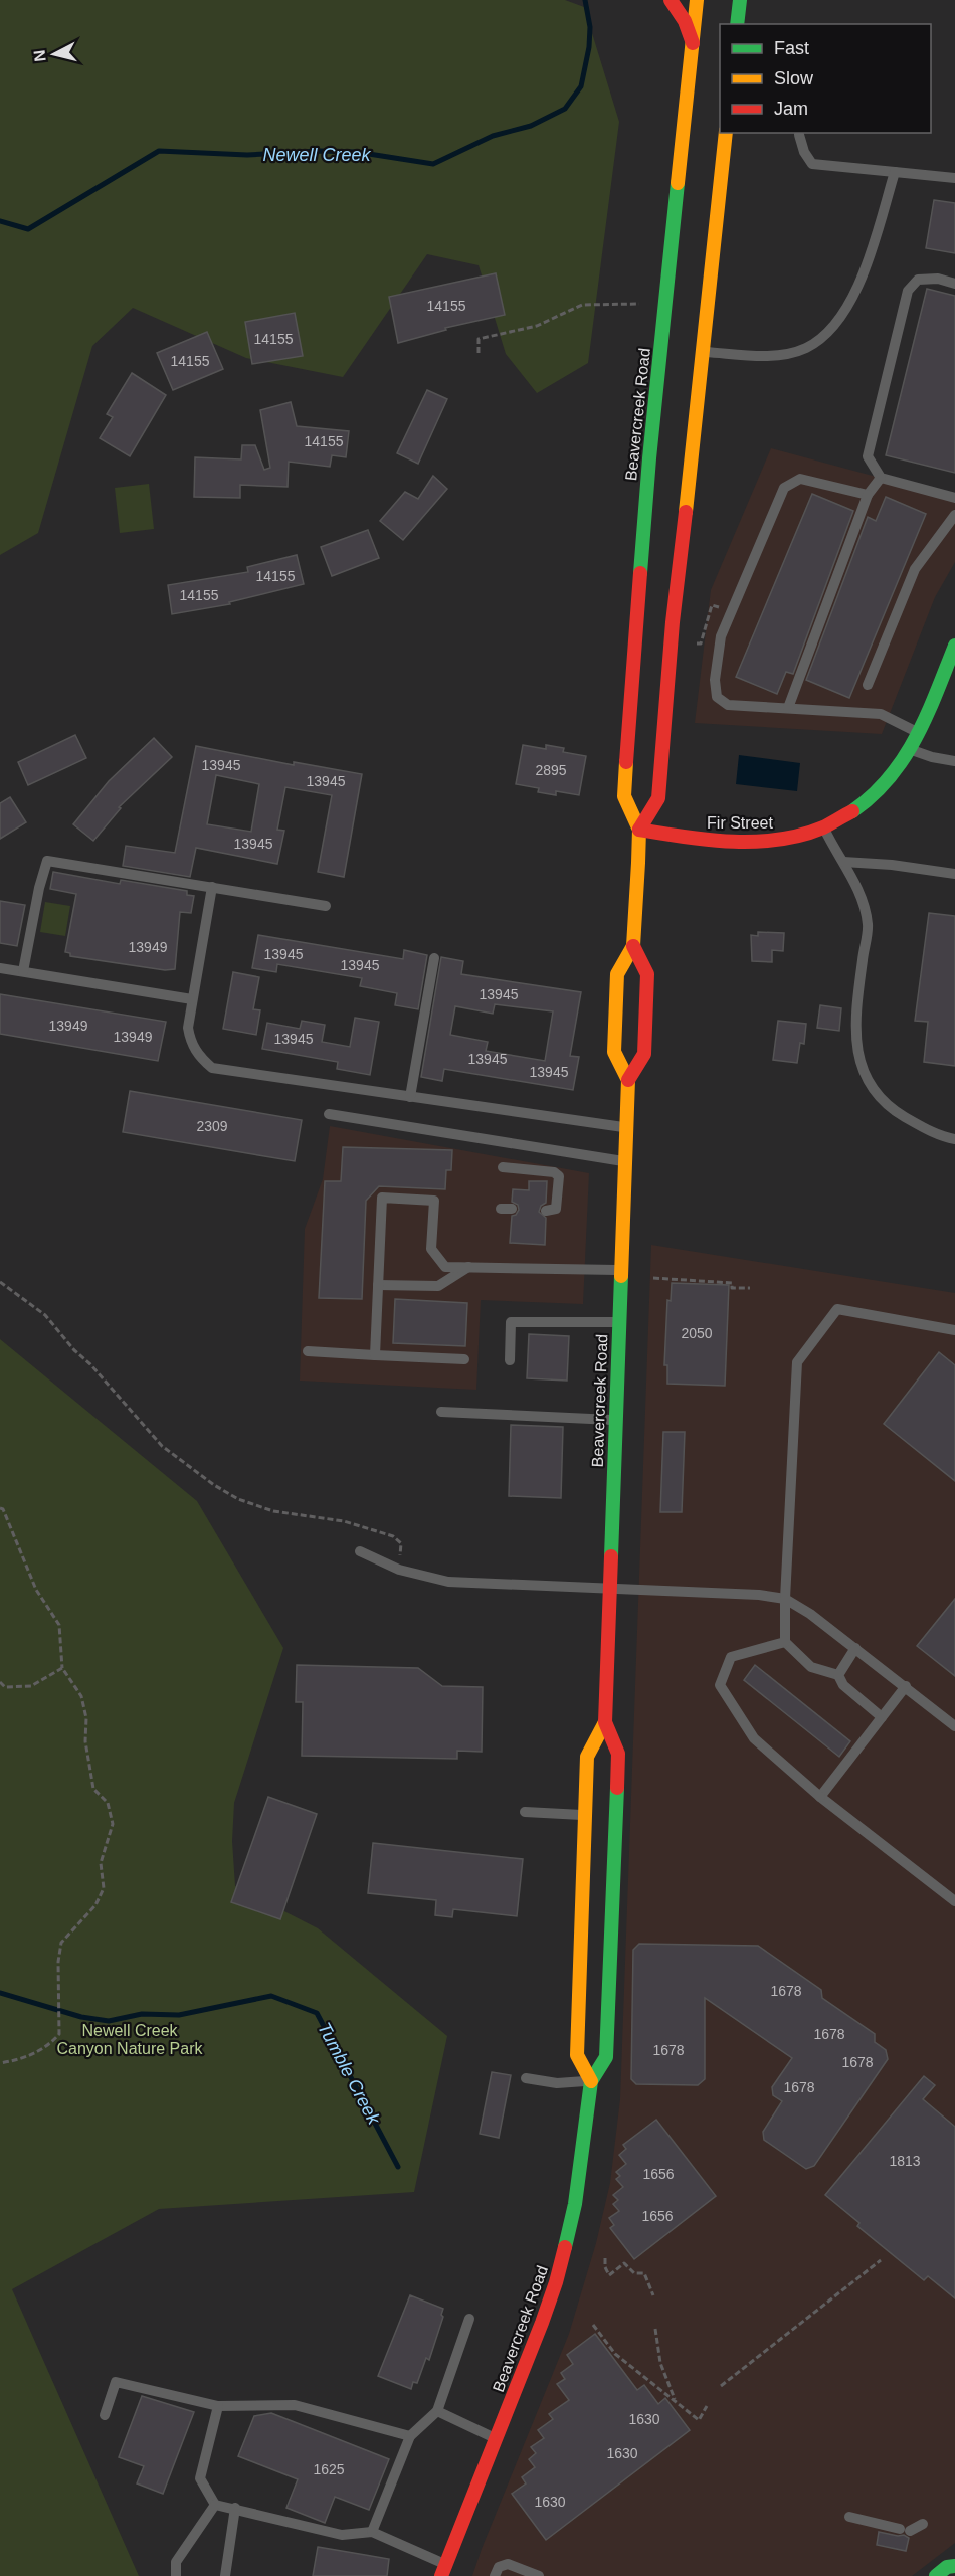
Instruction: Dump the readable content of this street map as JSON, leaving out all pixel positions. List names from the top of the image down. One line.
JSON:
{"streets":{"main road":["Beavercreek Road","Fir Street"]},"crossings":[["Beavercreek Road","Fir Street"]],"water":["Newell Creek","Tumble Creek"],"parks":["Newell Creek Canyon Nature Park"],"house_numbers":["14155","14155","14155","14155","14155","14155","13945","2895","13945","13945","13949","13945","13945","13945","13949","13949","13945","13945","13945","2309","2050","1678","1678","1678","1678","1678","1813","1656","1656","1630","1630","1625","1630"],"legend":["Fast","Slow","Jam"],"north":"left"}
